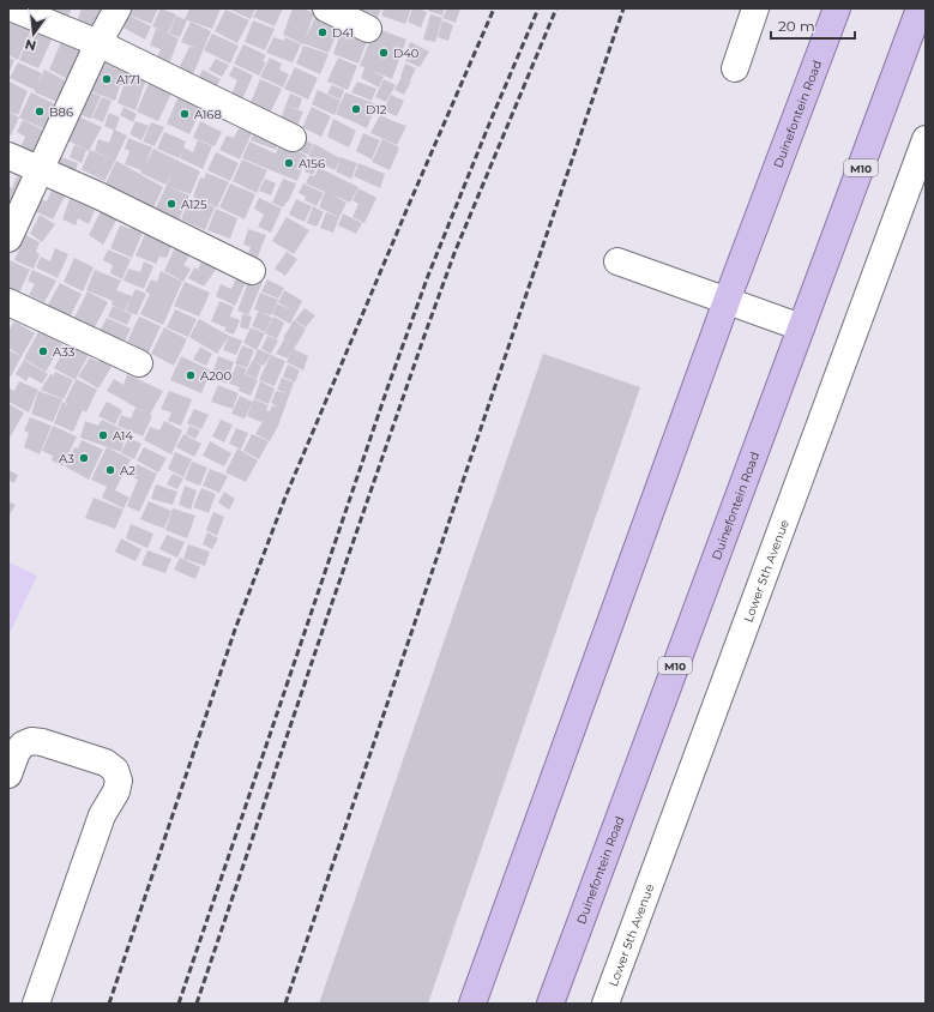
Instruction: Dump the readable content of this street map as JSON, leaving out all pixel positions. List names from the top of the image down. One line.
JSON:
{"streets":{"main road":["Duinefontein Road","M10"],"street":["Lower 5th Avenue"]},"places":["D41","D40","A171","D12","B86","A168","A156","A125","A33","A200","A14","A3","A2"],"scale_bar":"20 m","north":"bottom"}
